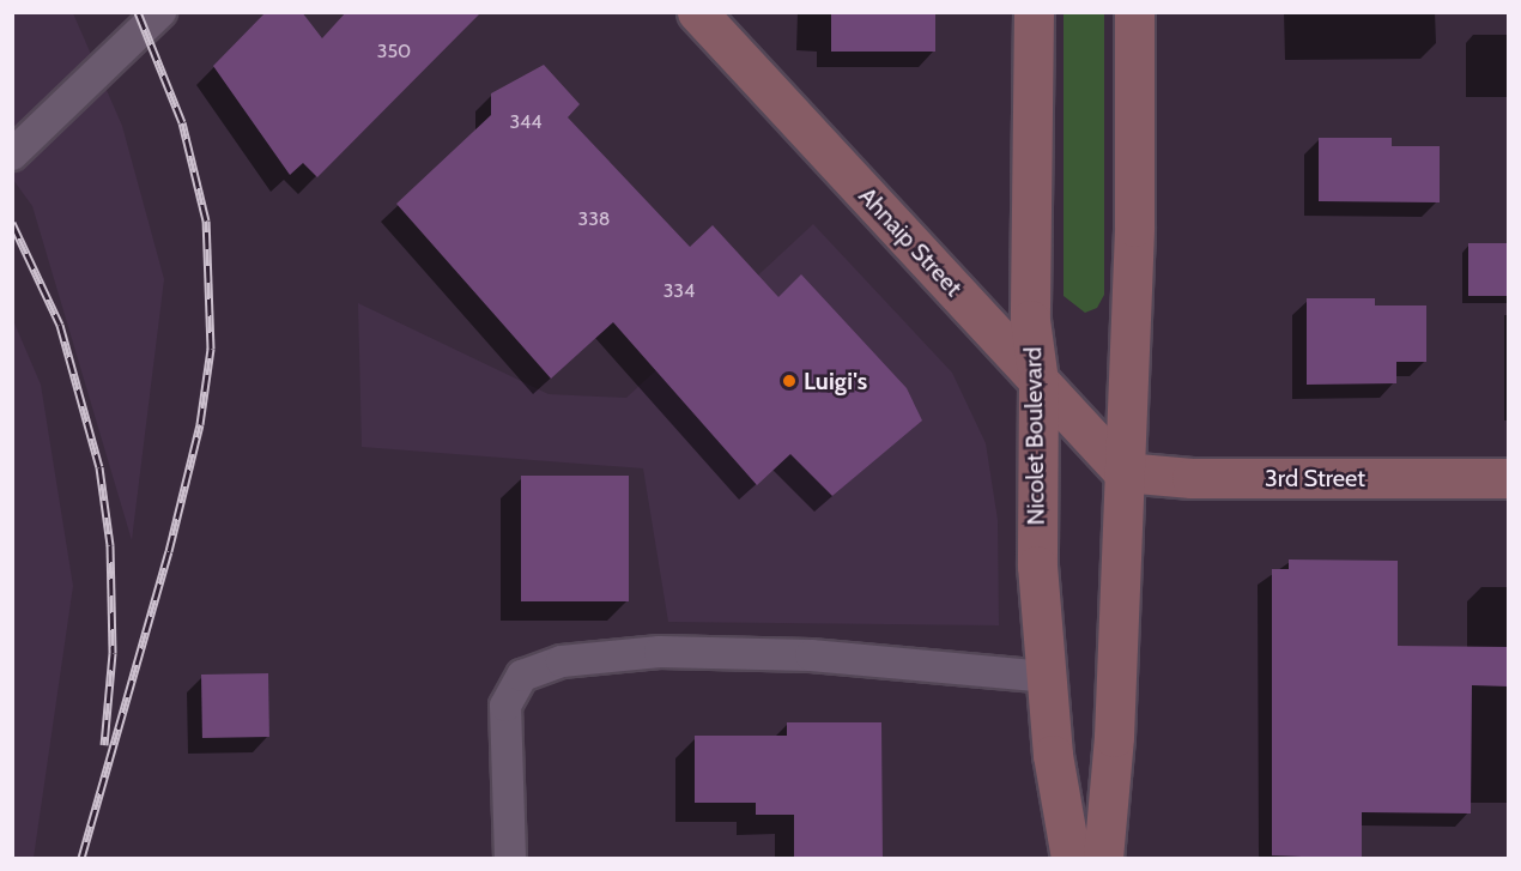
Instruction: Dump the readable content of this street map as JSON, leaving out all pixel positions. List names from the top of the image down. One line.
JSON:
{"streets":{"main road":["Ahnaip Street","Nicolet Boulevard","3rd Street"]},"crossings":[["Ahnaip Street","Nicolet Boulevard"],["Ahnaip Street","3rd Street"]],"places":["Luigi's"],"house_numbers":["350","344","338","334"]}
